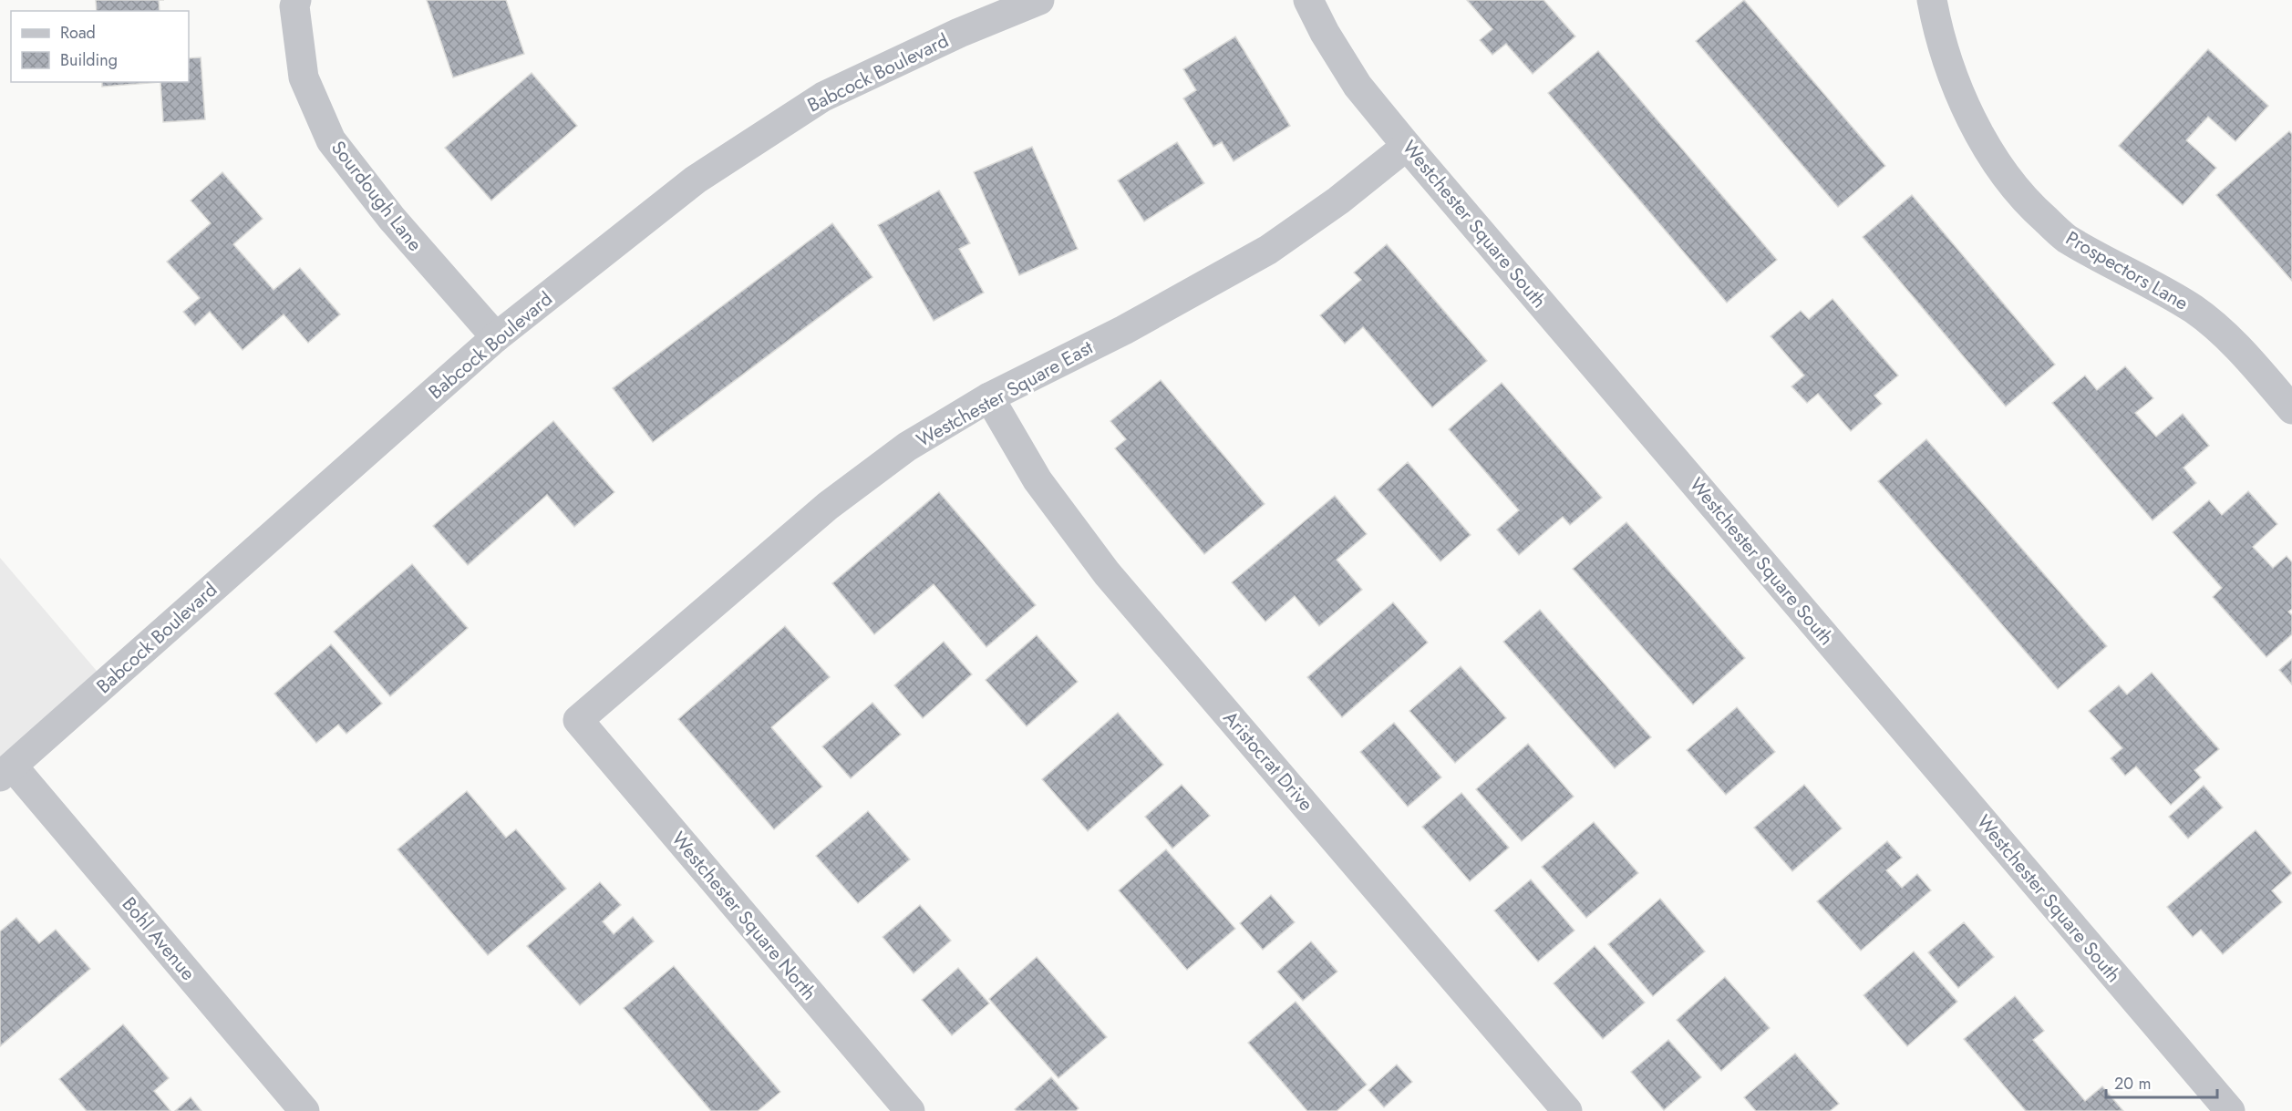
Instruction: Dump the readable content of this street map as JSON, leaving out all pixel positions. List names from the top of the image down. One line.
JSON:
{"streets":{"street":["Babcock Boulevard","Sourdough Lane","Westchester Square South","Prospectors Lane","Westchester Square East","Aristocrat Drive","Westchester Square North","Bohl Avenue"]},"crossings":[["Babcock Boulevard","Sourdough Lane"],["Babcock Boulevard","Bohl Avenue"],["Westchester Square South","Westchester Square East"],["Westchester Square East","Aristocrat Drive"],["Westchester Square East","Westchester Square North"]],"legend":["Road","Building"],"scale_bar":"20 m"}
